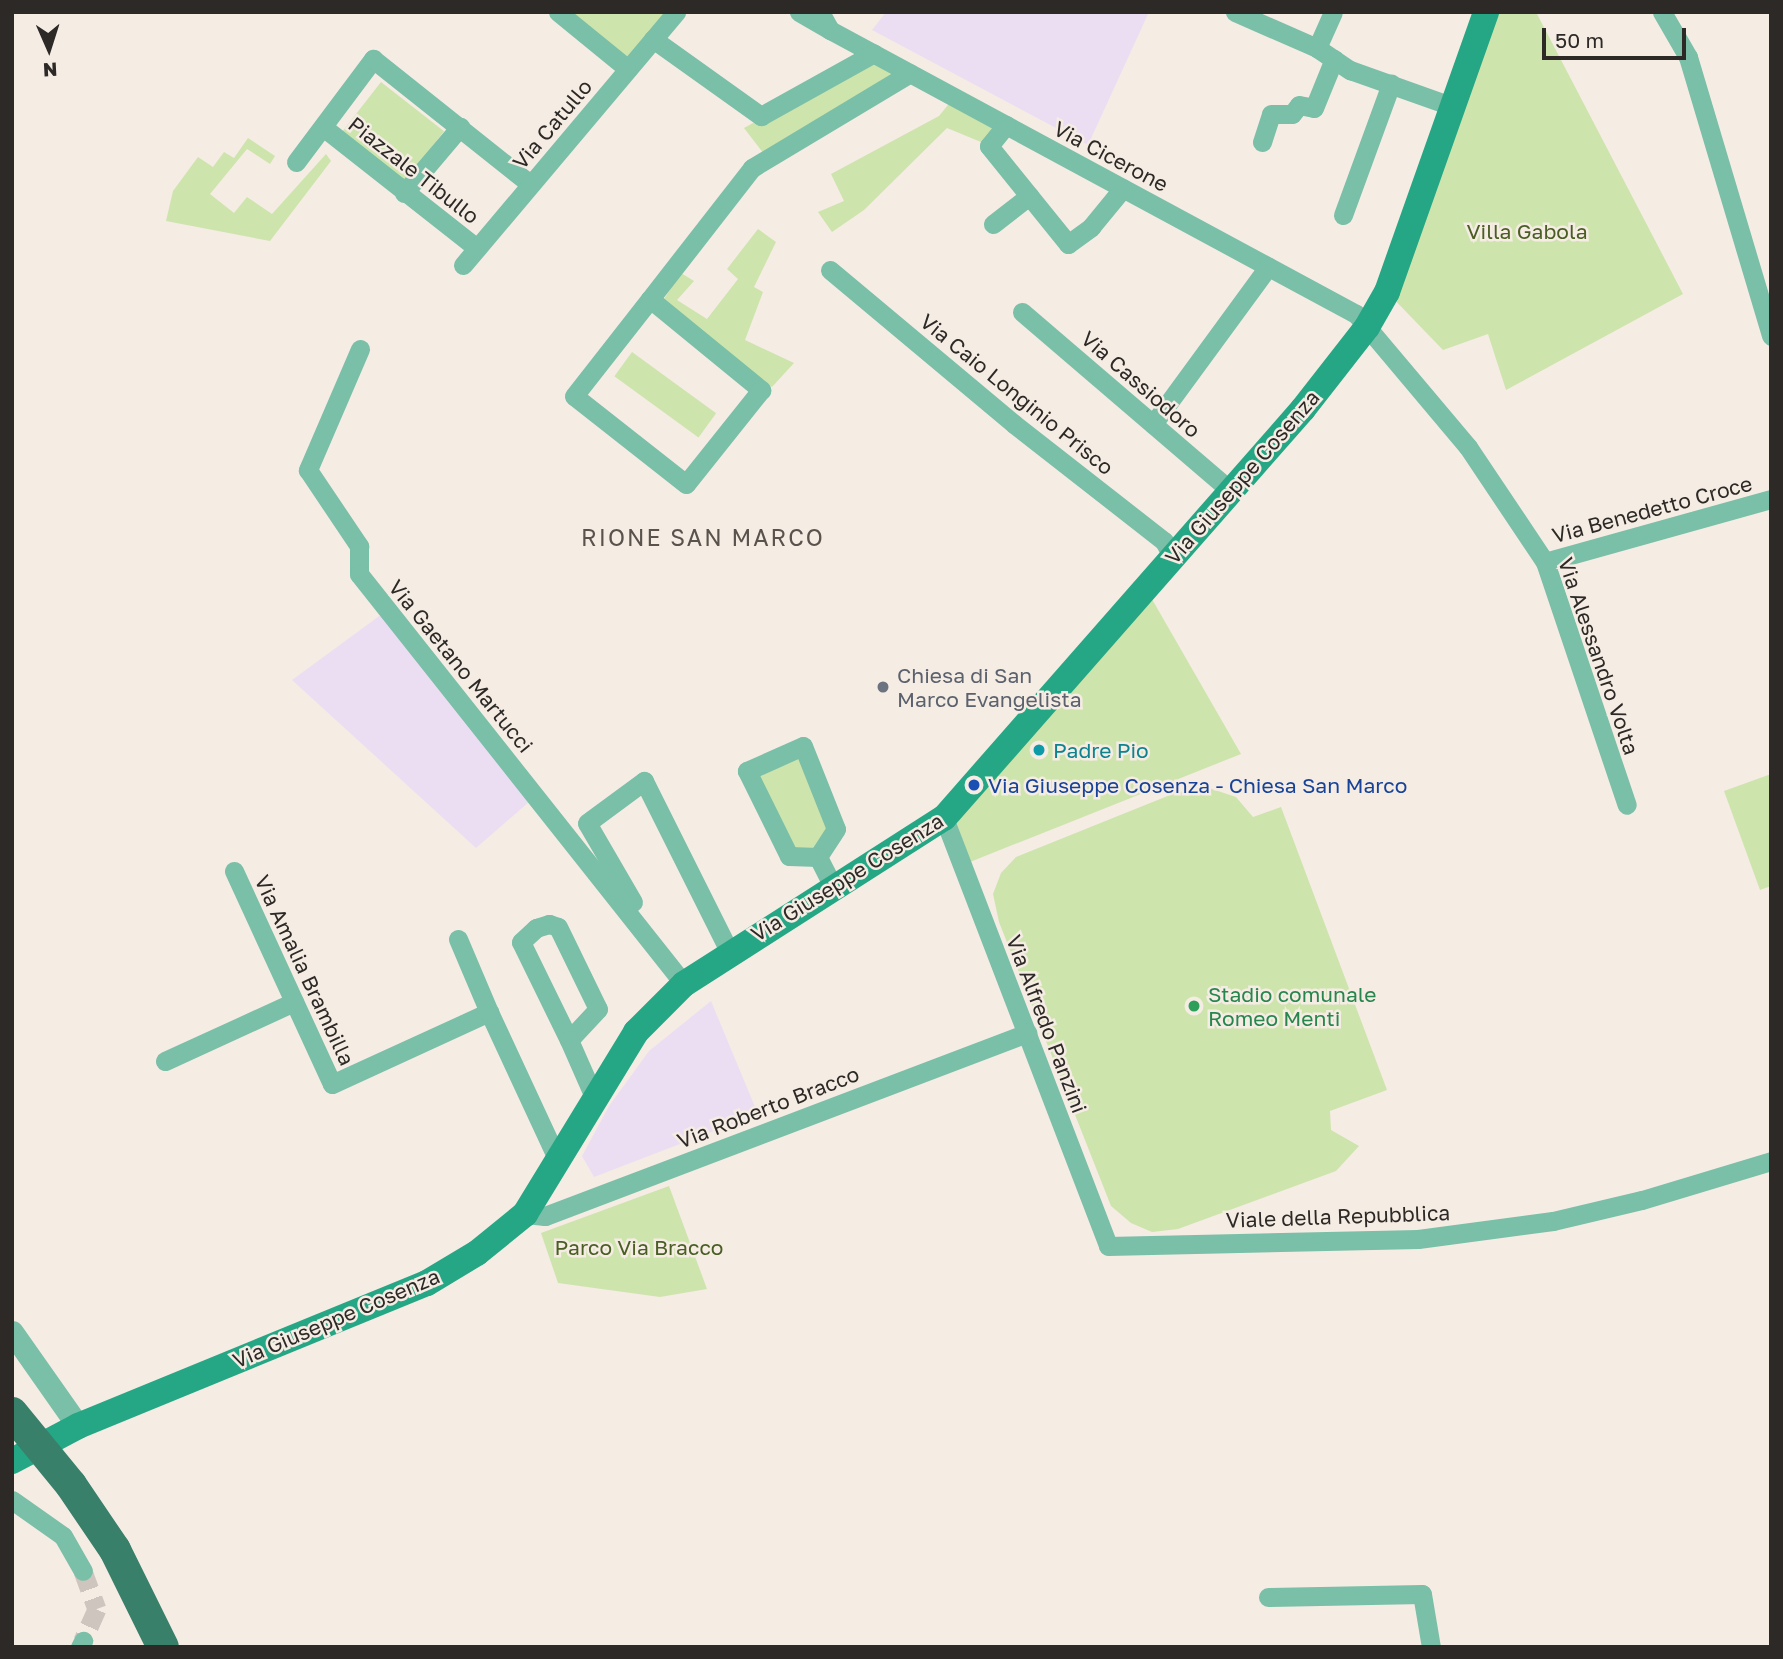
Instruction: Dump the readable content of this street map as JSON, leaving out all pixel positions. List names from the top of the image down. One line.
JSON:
{"streets":{"main road":["Via Giuseppe Cosenza"],"street":["Via Catullo","Via Cicerone","Piazzale Tibullo","Via Cassiodoro","Via Caio Longinio Prisco","Via Benedetto Croce","Via Alessandro Volta","Via Gaetano Martucci","Via Amalia Brambilla","Via Alfredo Panzini","Via Roberto Bracco","Viale della Repubblica"]},"crossings":[["Via Catullo","Piazzale Tibullo"],["Via Cicerone","Via Giuseppe Cosenza"],["Via Cicerone","Via Alessandro Volta"],["Via Cassiodoro","Via Giuseppe Cosenza"],["Via Caio Longinio Prisco","Via Giuseppe Cosenza"],["Via Giuseppe Cosenza","Via Alessandro Volta"],["Via Giuseppe Cosenza","Via Gaetano Martucci"],["Via Giuseppe Cosenza","Via Alfredo Panzini"],["Via Giuseppe Cosenza","Via Roberto Bracco"],["Via Benedetto Croce","Via Alessandro Volta"],["Via Alfredo Panzini","Via Roberto Bracco"],["Via Alfredo Panzini","Viale della Repubblica"]],"districts":["RIONE SAN MARCO"],"parks":["Villa Gabola","Parco Via Bracco"],"places":["Chiesa di San Marco Evangelista","Padre Pio","Via Giuseppe Cosenza - Chiesa San Marco","Stadio comunale Romeo Menti"],"scale_bar":"50 m","north":"bottom"}
